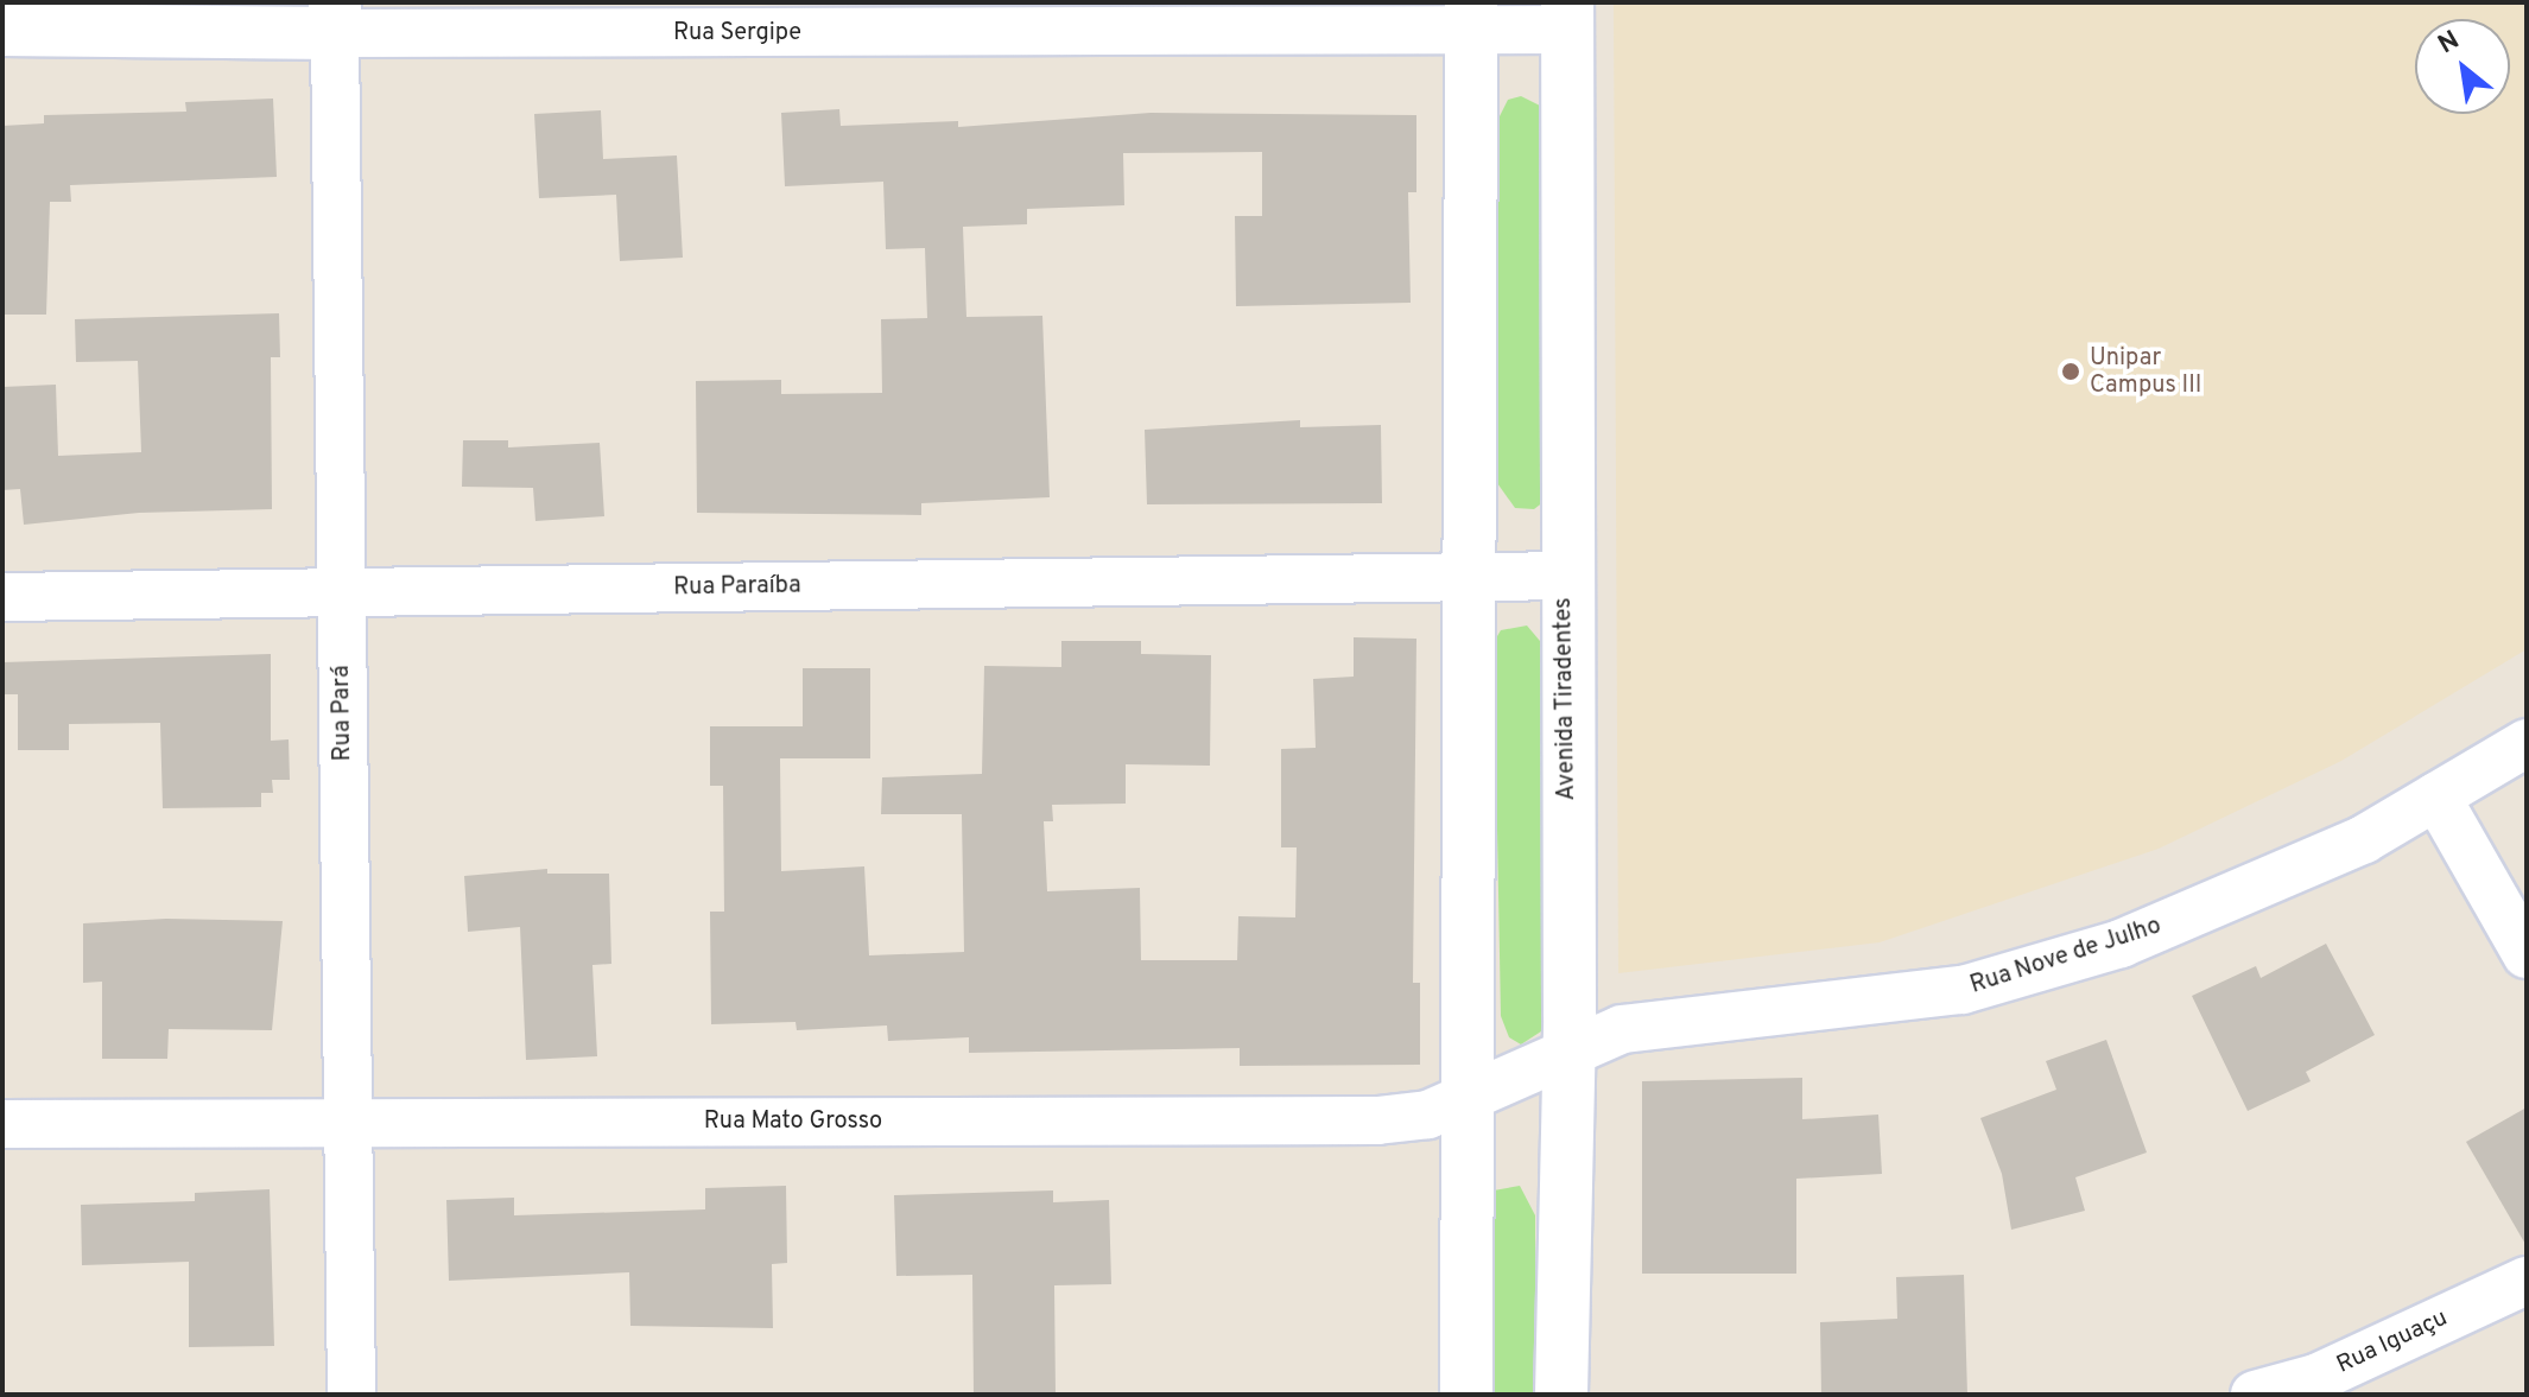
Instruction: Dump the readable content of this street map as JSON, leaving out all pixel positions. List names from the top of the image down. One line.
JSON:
{"streets":{"main road":["Rua Sergipe","Avenida Tiradentes"],"street":["Rua Paraíba","Rua Pará","Rua Nove de Julho","Rua Mato Grosso","Rua Iguaçu"]},"crossings":[["Rua Sergipe","Avenida Tiradentes"],["Rua Sergipe","Rua Pará"],["Rua Paraíba","Avenida Tiradentes"],["Rua Paraíba","Rua Pará"],["Avenida Tiradentes","Rua Nove de Julho"],["Avenida Tiradentes","Rua Mato Grosso"],["Rua Pará","Rua Mato Grosso"],["Rua Nove de Julho","Rua Mato Grosso"]],"places":["Unipar Campus III"],"north":"top left"}
